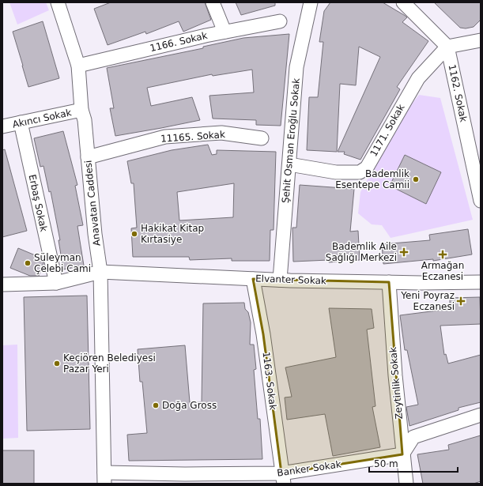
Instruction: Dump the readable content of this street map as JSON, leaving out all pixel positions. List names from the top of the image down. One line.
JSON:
{"streets":{"street":["1166. Sokak","1162. Sokak","Akıncı Sokak","1171. Sokak","11165. Sokak","Şehit Osman Eroğlu Sokak","Erbaş Sokak","Anavatan Caddesi","Elvanter Sokak","1163. Sokak","Zeytinlik Sokak","Banker Sokak"]},"crossings":[["1166. Sokak","Anavatan Caddesi"],["1162. Sokak","1171. Sokak"],["Akıncı Sokak","Erbaş Sokak"],["Akıncı Sokak","Anavatan Caddesi"],["1171. Sokak","Şehit Osman Eroğlu Sokak"],["11165. Sokak","Anavatan Caddesi"],["Şehit Osman Eroğlu Sokak","Elvanter Sokak"],["Erbaş Sokak","Elvanter Sokak"],["Anavatan Caddesi","Elvanter Sokak"],["Anavatan Caddesi","Banker Sokak"],["Elvanter Sokak","1163. Sokak"],["Elvanter Sokak","Zeytinlik Sokak"],["1163. Sokak","Banker Sokak"],["Zeytinlik Sokak","Banker Sokak"]],"places":{"other":["Bademlik Esentepe Camii","Hakikat Kitap Kırtasiye","Süleyman Çelebi Cami","Keçiören Belediyesi Pazar Yeri","Doğa Gross"],"health":["Bademlik Aile Sağlığı Merkezi","Armağan Eczanesi","Yeni Poyraz Eczanesi"]},"scale_bar":"50 m"}
